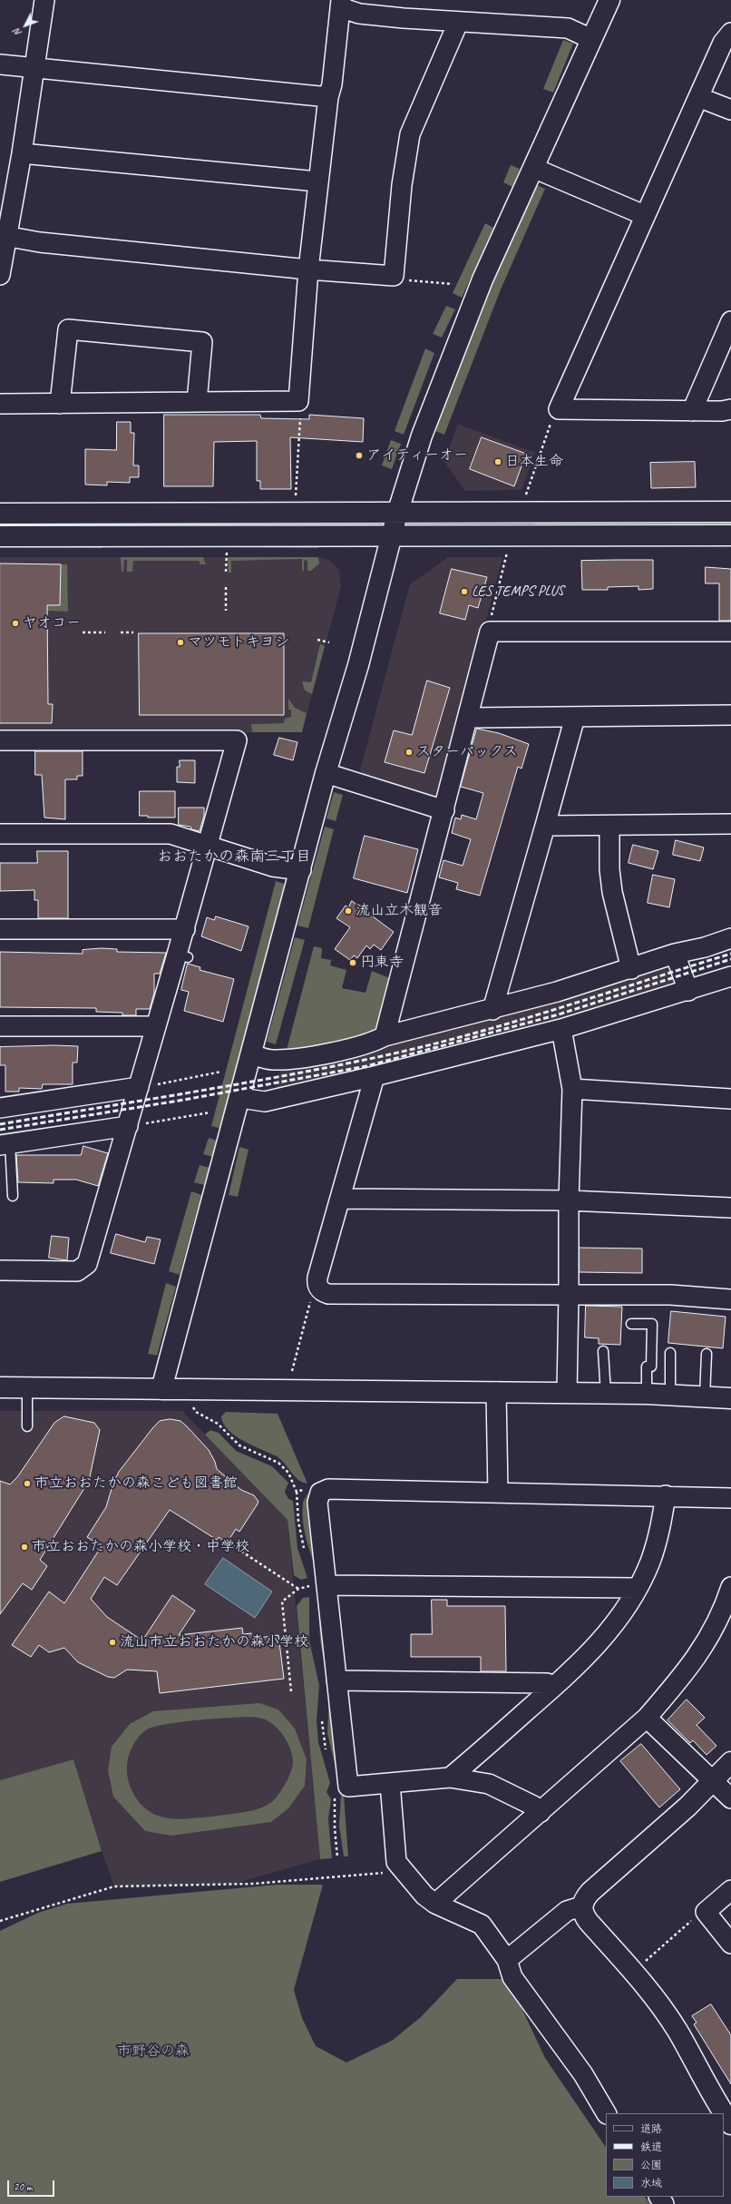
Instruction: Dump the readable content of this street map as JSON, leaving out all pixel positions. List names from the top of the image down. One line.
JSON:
{"districts":["おおたかの森南三丁目"],"parks":["市野谷の森"],"places":["アイティーオー","日本生命","LES TEMPS PLUS","ヤオコー","マツモトキヨシ","スターバックス","流山立木観音","円東寺","市立おおたかの森こども図書館","市立おおたかの森小学校・中学校","流山市立おおたかの森小学校"],"legend":["道路","鉄道","公園","水域"],"scale_bar":"20 m","north":"bottom left"}
